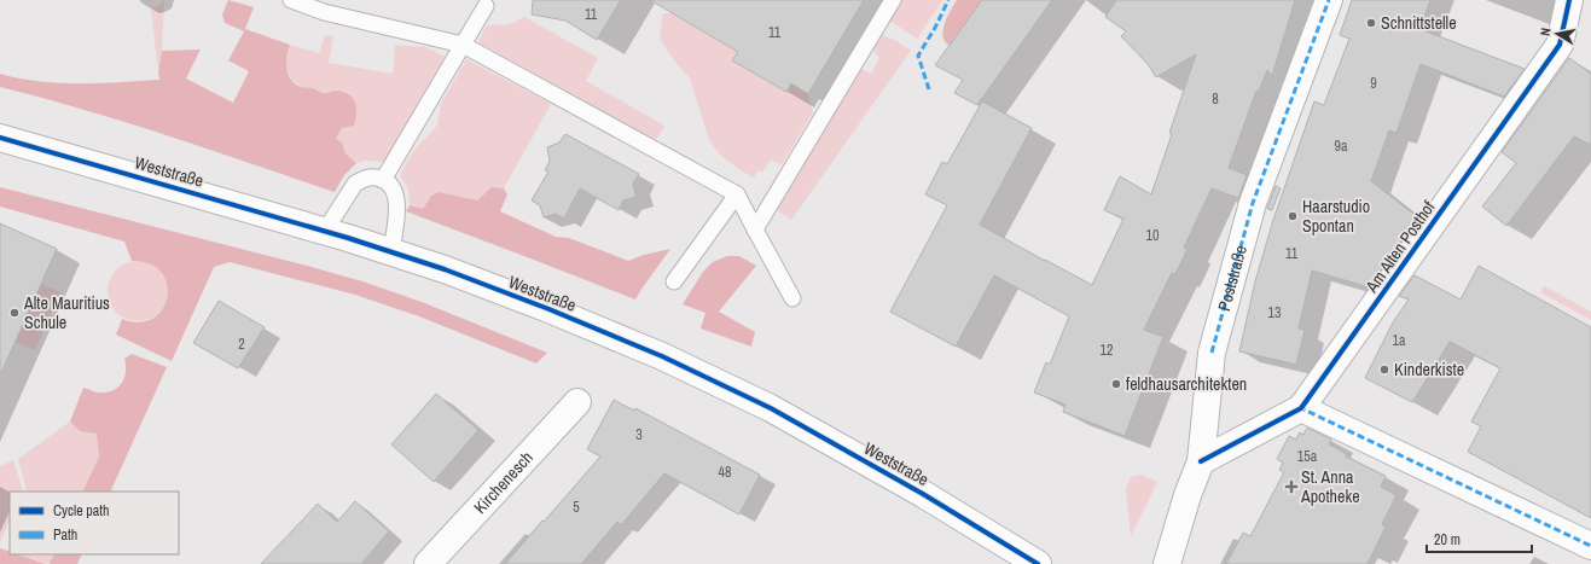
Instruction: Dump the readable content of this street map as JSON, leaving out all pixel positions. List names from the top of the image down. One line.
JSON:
{"streets":{"street":["Weststraße","Am Alten Posthof","Poststraße","Kirchenesch"]},"crossings":[["Am Alten Posthof","Poststraße"]],"places":{"other":["Schnittstelle","Haarstudio Spontan","Alte Mauritius Schule","Kinderkiste","feldhausarchitekten"],"health":["St. Anna Apotheke"]},"house_numbers":["11","11","9","8","9a","10","11","13","1a","2","12","3","15a","48","5"],"legend":["Cycle path","Path"],"scale_bar":"20 m","north":"left"}
